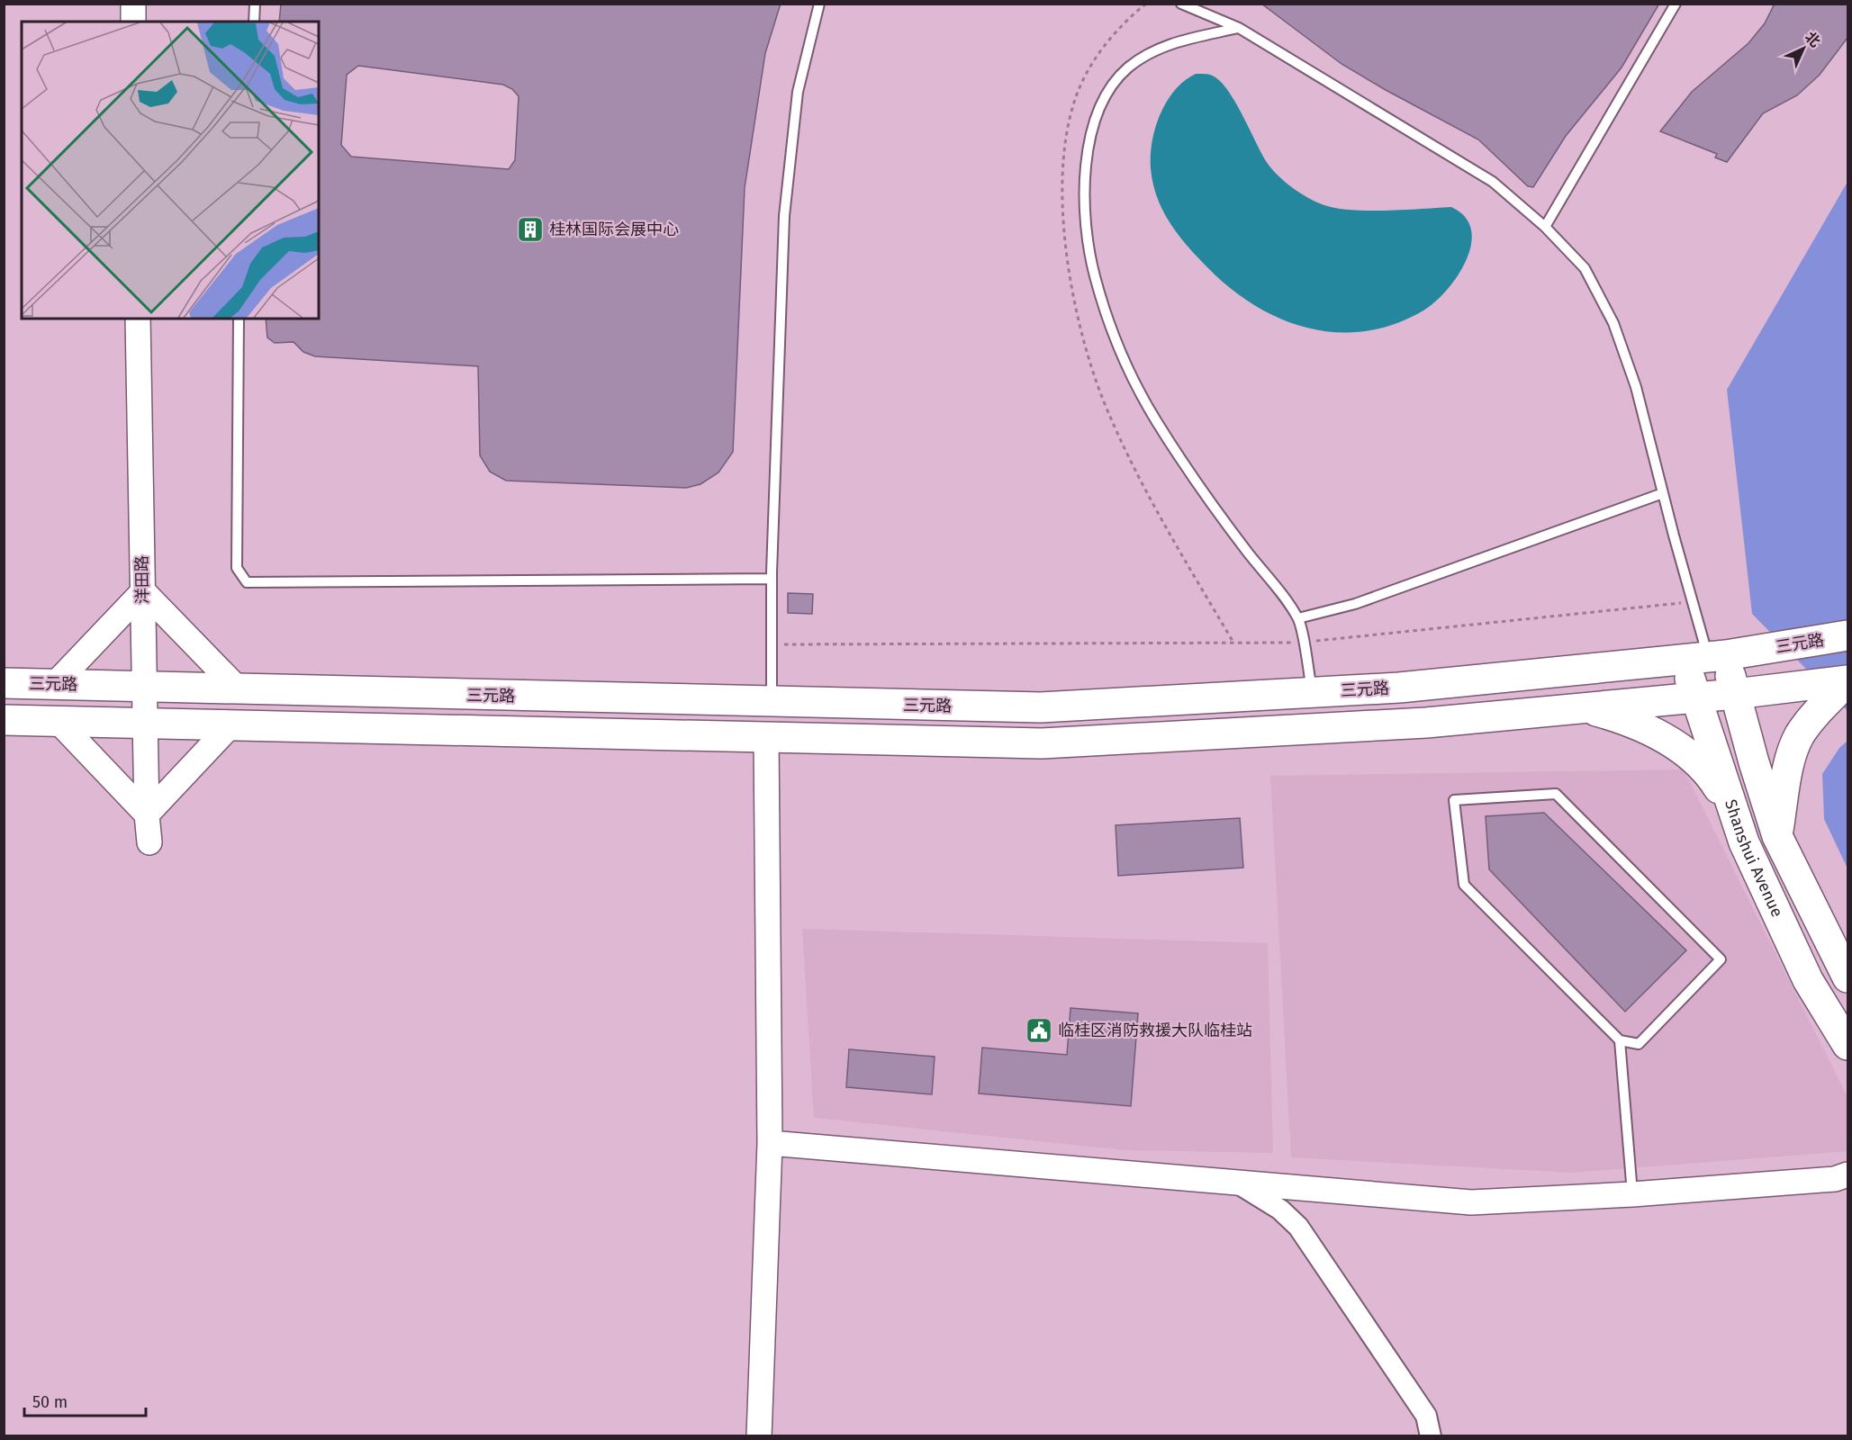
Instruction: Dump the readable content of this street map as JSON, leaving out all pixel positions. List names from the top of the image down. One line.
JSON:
{"streets":{"main road":["三元路","Shanshui Avenue"],"street":["洋田路"]},"crossings":[["洋田路","三元路"],["三元路","Shanshui Avenue"]],"places":{"building":["桂林国际会展中心"],"public building":["临桂区消防救援大队临桂站"]},"scale_bar":"50 m","north":"top right"}
